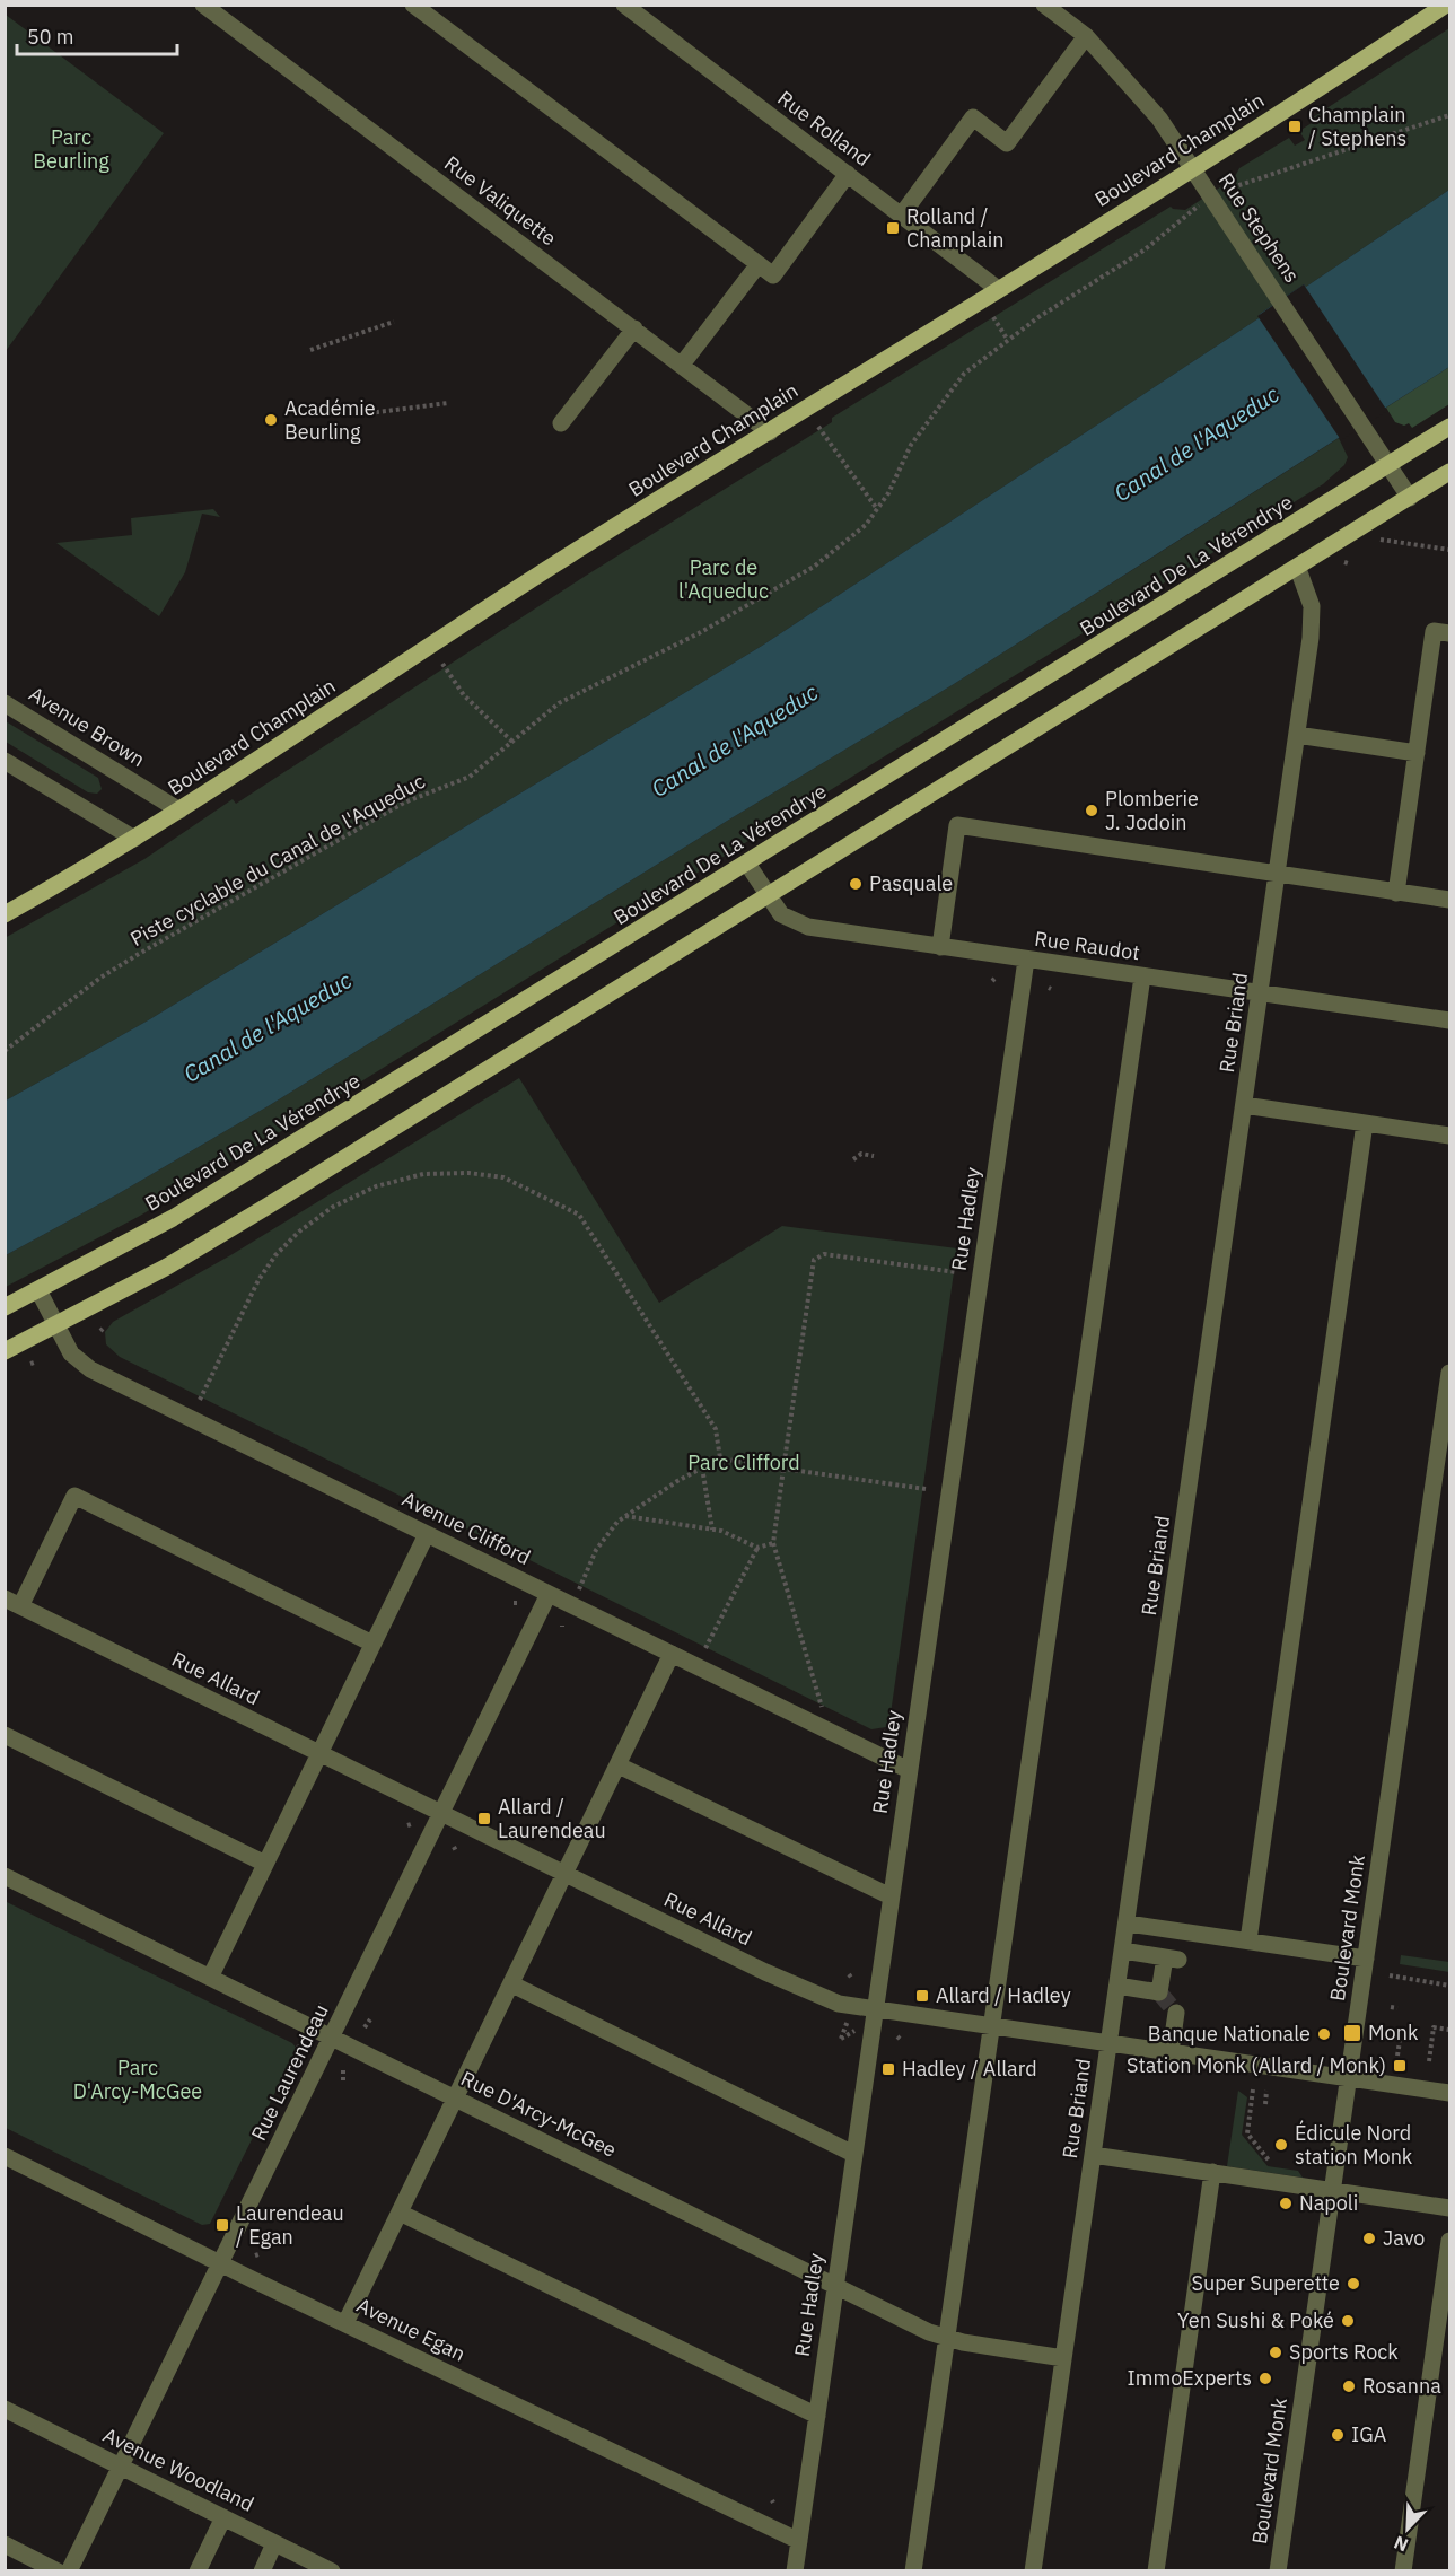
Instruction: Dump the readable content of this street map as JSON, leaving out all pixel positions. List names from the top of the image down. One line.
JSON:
{"streets":{"main road":["Boulevard Champlain","Boulevard De La Vérendrye"],"street":["Rue Rolland","Rue Valiquette","Rue Stephens","Avenue Brown","Rue Raudot","Rue Briand","Rue Hadley","Avenue Clifford","Rue Allard","Boulevard Monk","Rue Laurendeau","Rue D'Arcy-McGee","Avenue Egan","Avenue Woodland"],"path":["Piste cyclable du Canal de l'Aqueduc"]},"crossings":[["Rue Rolland","Boulevard Champlain"],["Boulevard Champlain","Rue Valiquette"],["Boulevard Champlain","Rue Stephens"],["Boulevard Champlain","Avenue Brown"],["Rue Stephens","Boulevard De La Vérendrye"],["Boulevard De La Vérendrye","Rue Raudot"],["Boulevard De La Vérendrye","Avenue Clifford"],["Rue Raudot","Rue Briand"],["Rue Raudot","Rue Hadley"],["Rue Briand","Rue Allard"],["Rue Briand","Rue D'Arcy-McGee"],["Rue Hadley","Avenue Clifford"],["Rue Hadley","Rue Allard"],["Rue Hadley","Rue D'Arcy-McGee"],["Rue Hadley","Avenue Egan"],["Avenue Clifford","Rue Laurendeau"],["Rue Allard","Boulevard Monk"],["Rue Allard","Rue Laurendeau"],["Rue Laurendeau","Rue D'Arcy-McGee"],["Rue Laurendeau","Avenue Egan"],["Rue Laurendeau","Avenue Woodland"]],"water":["Canal de l'Aqueduc"],"parks":["Parc Beurling","Parc de l'Aqueduc","Parc Clifford","Parc D'Arcy-McGee"],"places":{"transit":["Champlain / Stephens","Rolland / Champlain","Allard / Laurendeau","Allard / Hadley","Monk","Station Monk (Allard / Monk)","Hadley / Allard","Laurendeau / Egan"],"other":["Académie Beurling","Plomberie J. Jodoin","Pasquale","Banque Nationale","Édicule Nord station Monk","Napoli","Javo","Super Superette","Yen Sushi & Poké","Sports Rock","ImmoExperts","Rosanna","IGA"]},"scale_bar":"50 m","north":"bottom left"}
